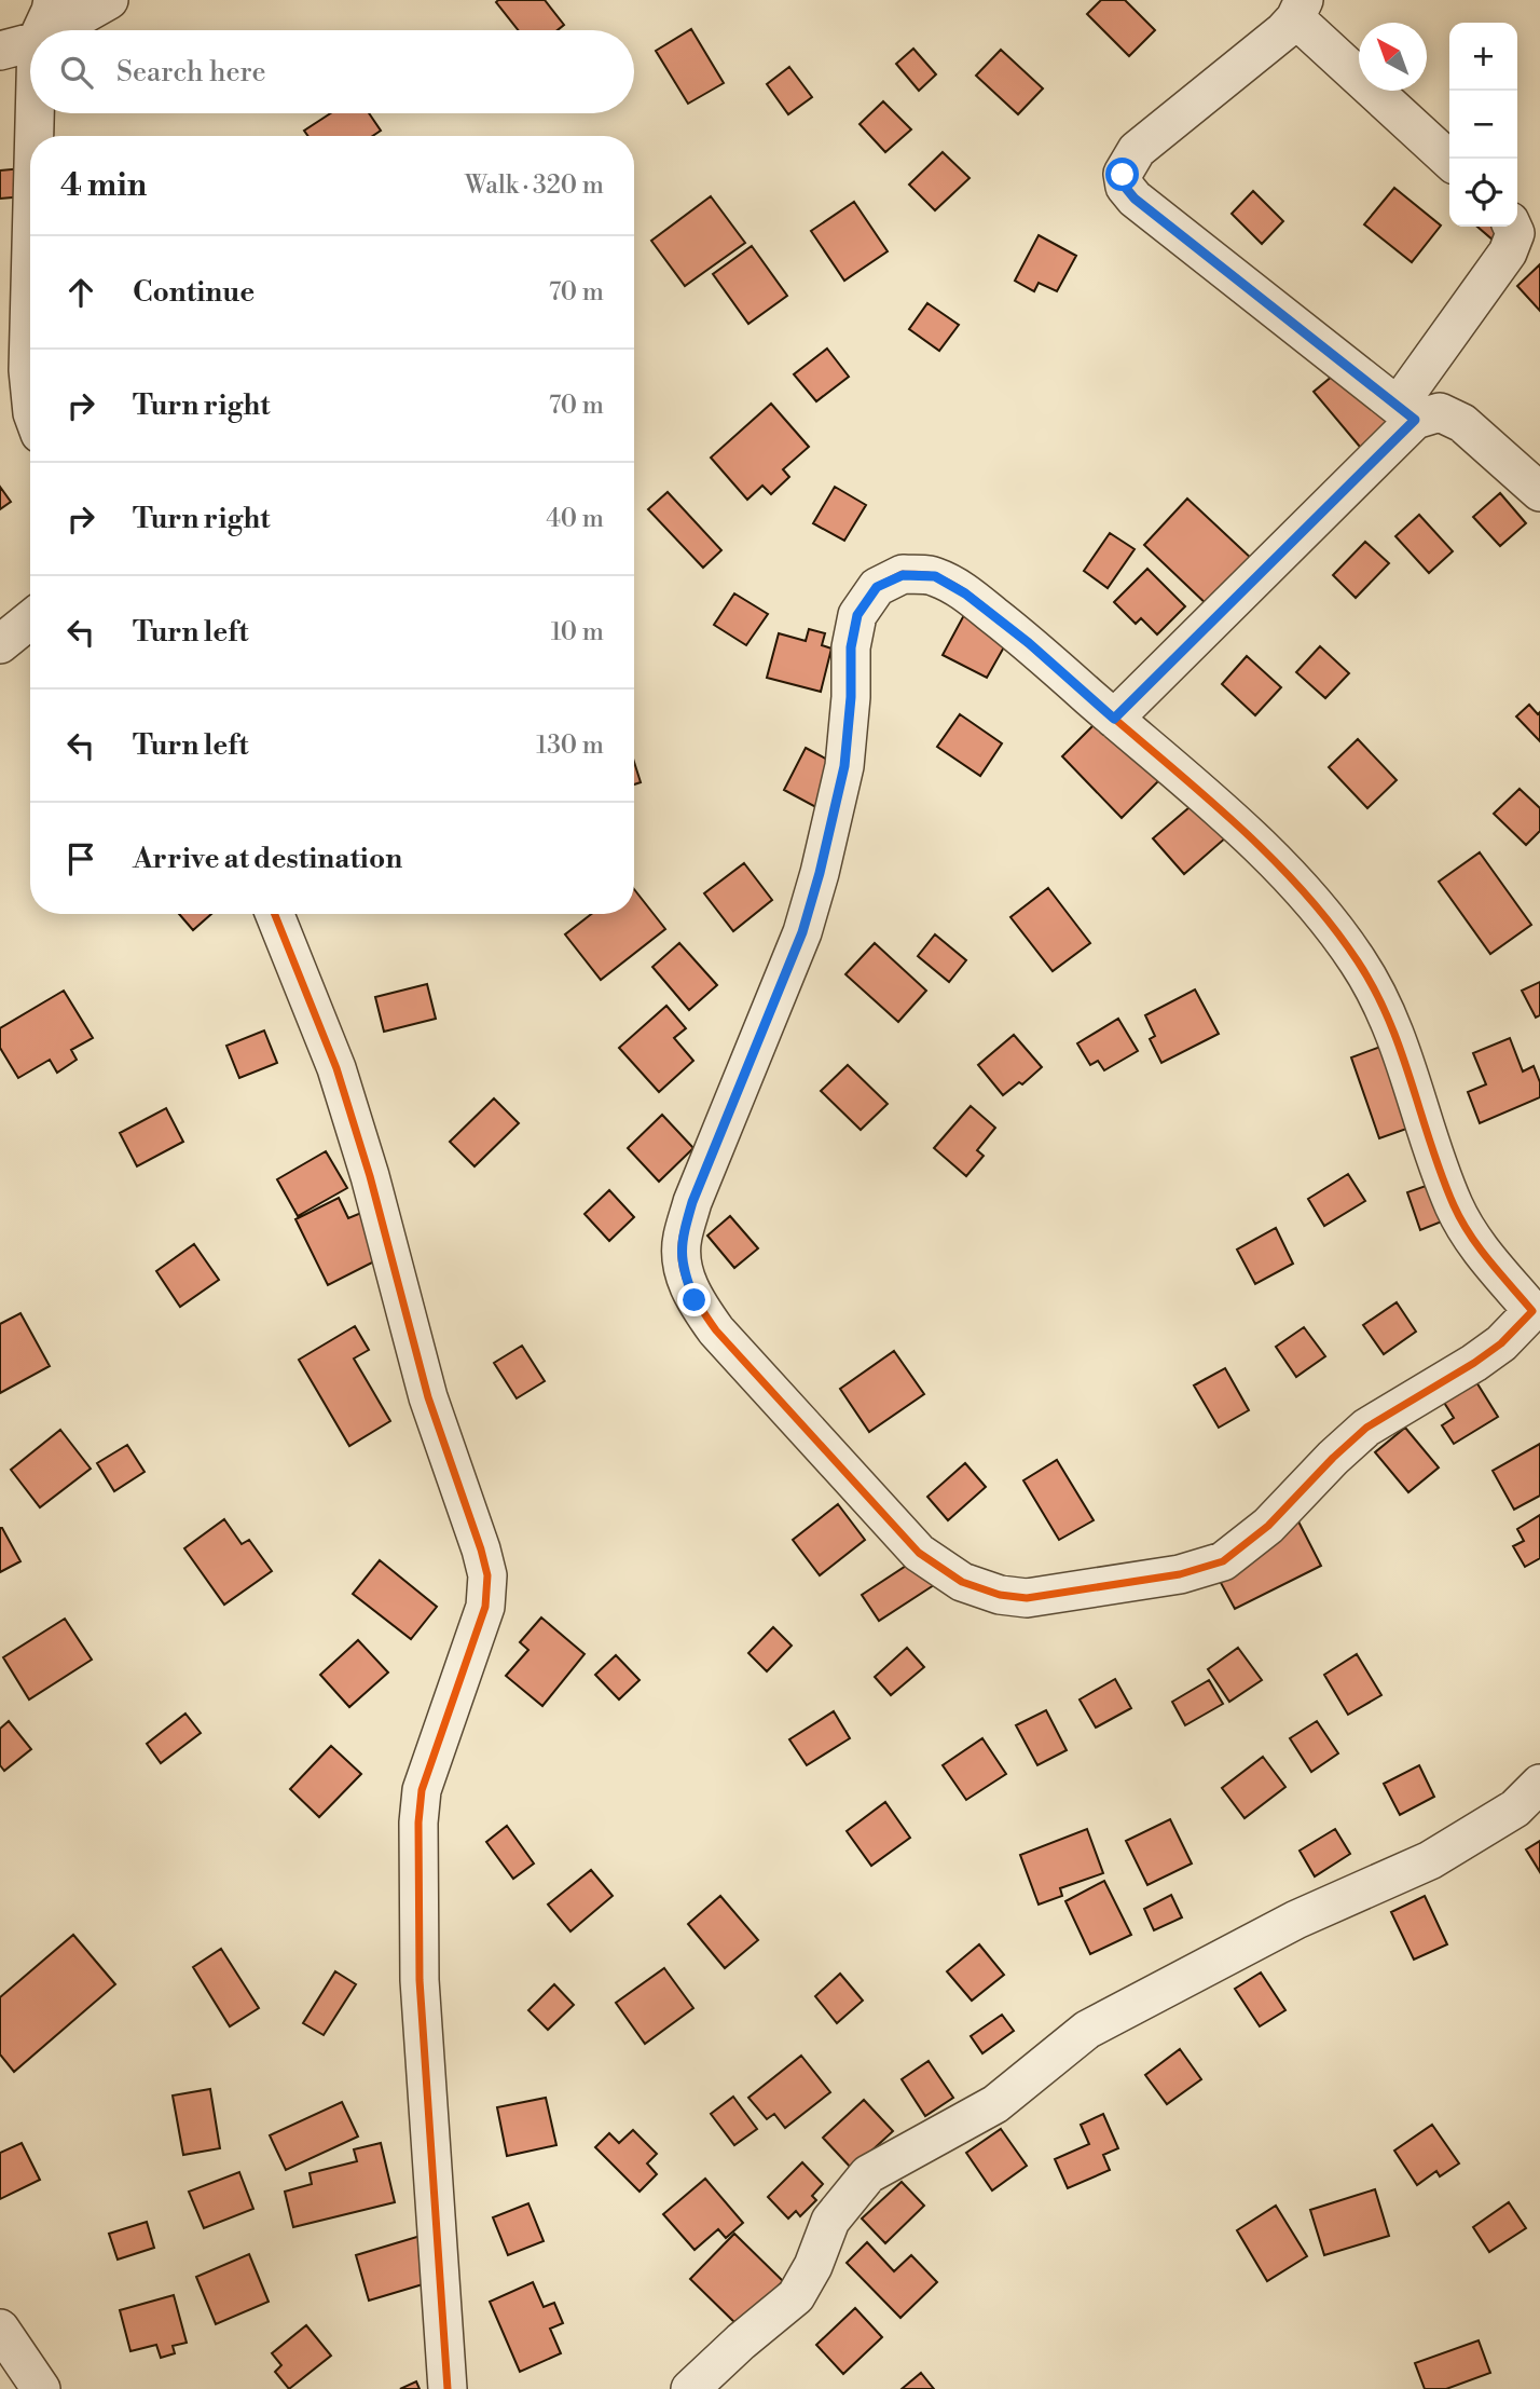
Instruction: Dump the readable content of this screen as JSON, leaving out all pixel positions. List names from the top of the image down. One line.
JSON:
{"north":"top left","page":{"map_buttons":["+","−"],"search":"Search here","heading":["4 min","Walk · 320 m"],"list":[["Continue","70 m"],["Turn right","70 m"],["Turn right","40 m"],["Turn left","10 m"],["Turn left","130 m"],"Arrive at destination"]}}
